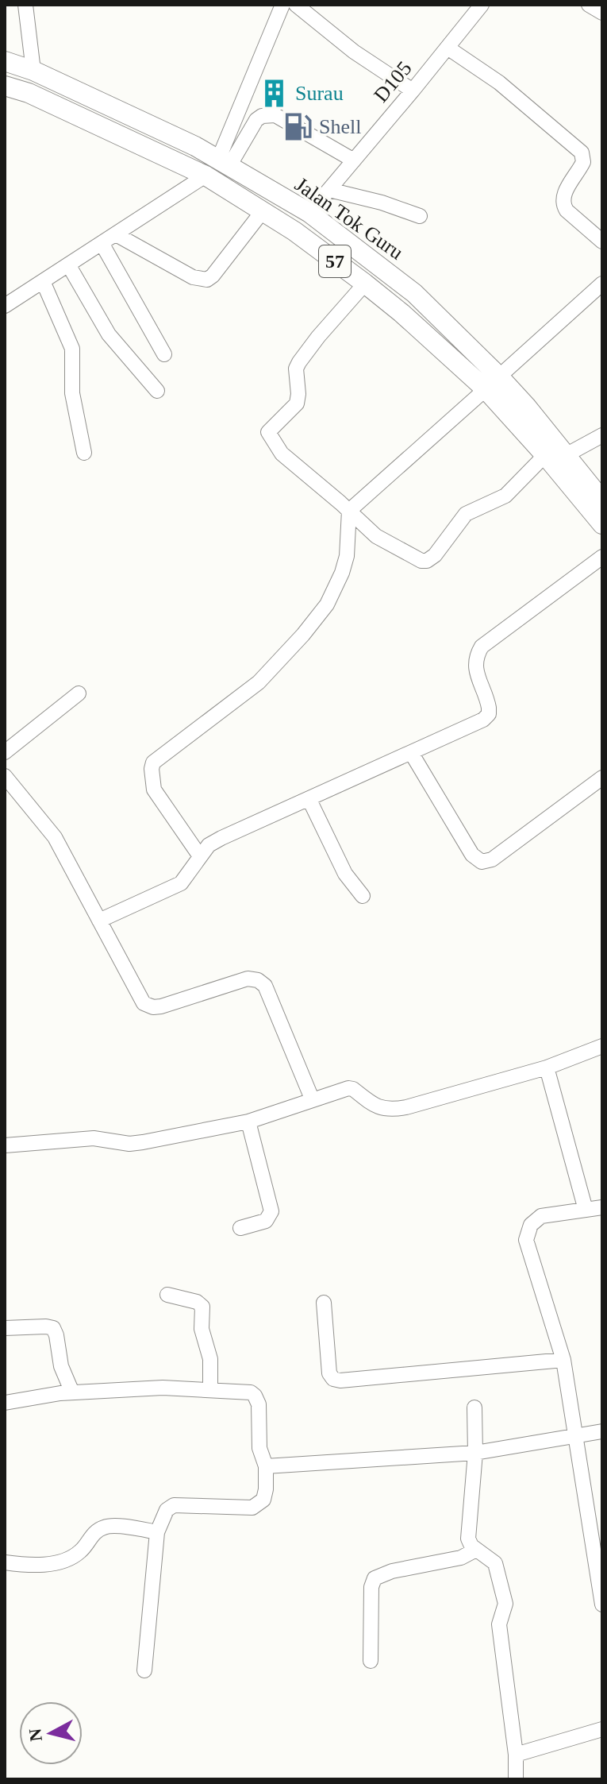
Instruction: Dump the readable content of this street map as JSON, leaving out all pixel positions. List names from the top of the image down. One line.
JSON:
{"streets":{"main road":["Jalan Tok Guru","57"],"street":["D105"]},"crossings":[["D105","Jalan Tok Guru"]],"places":{"building":["Surau"],"fuel station":["Shell"]},"north":"left"}
